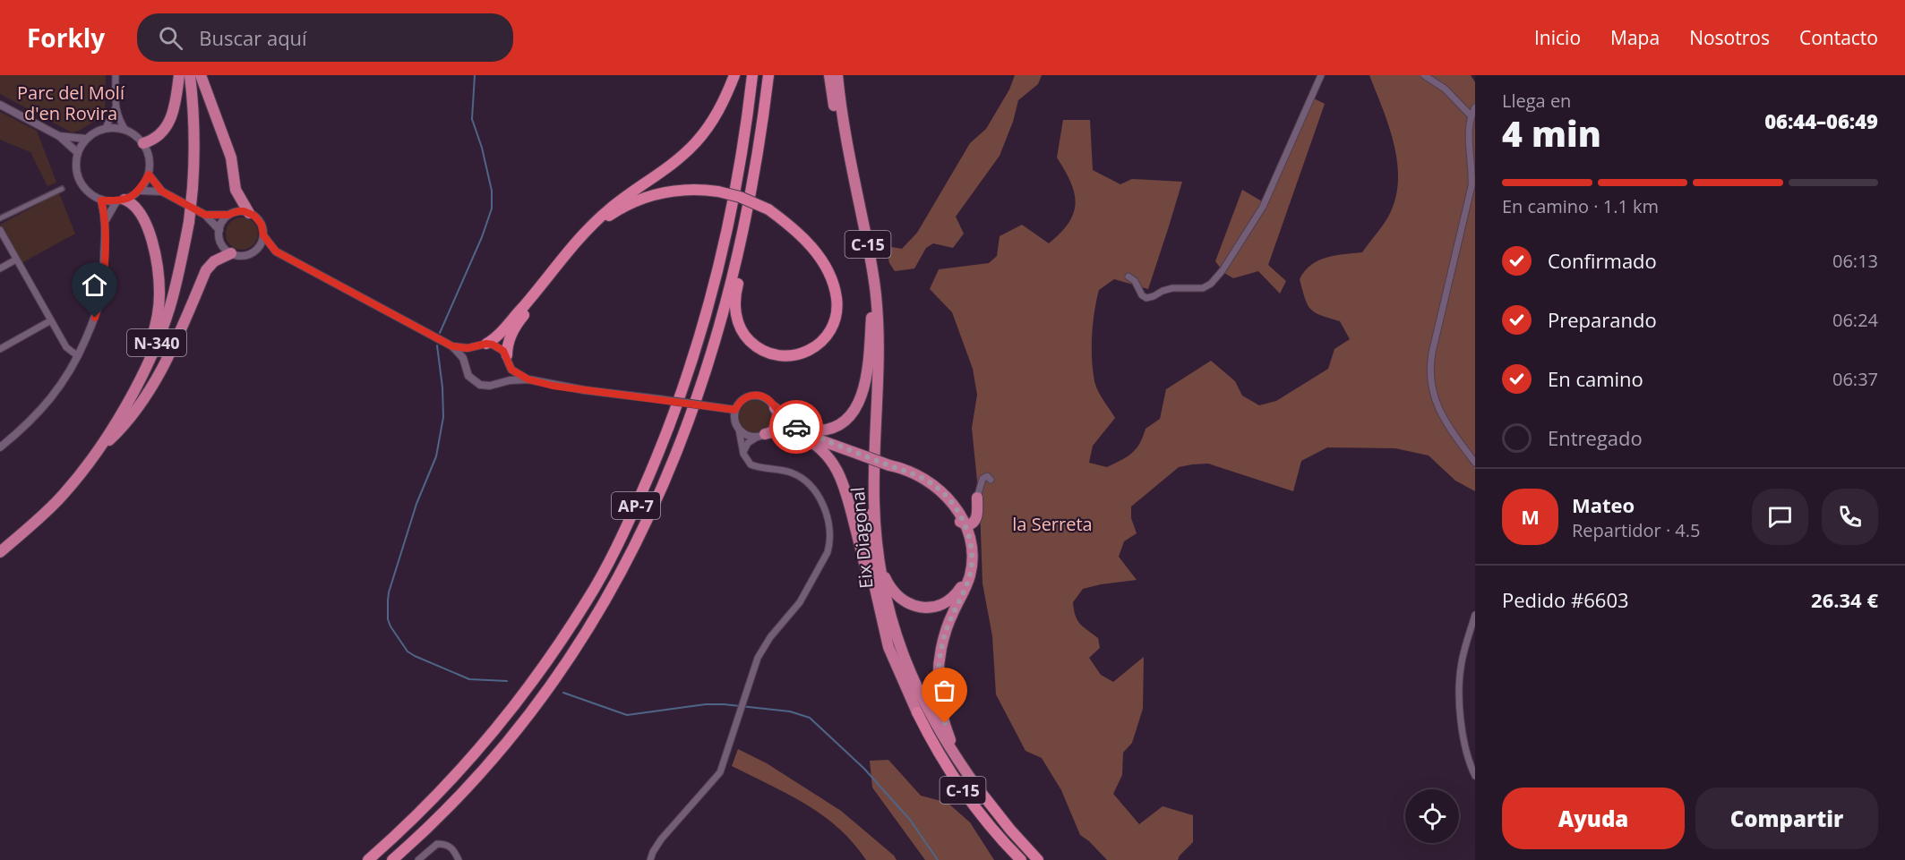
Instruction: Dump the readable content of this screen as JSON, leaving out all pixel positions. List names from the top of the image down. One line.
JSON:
{"streets":{"highway":["C-15","N-340","AP-7","Eix Diagonal"]},"parks":["Parc del Molí d'en Rovira","la Serreta"],"page":{"header":"Forkly","search":"Buscar aquí","nav":["Inicio","Mapa","Nosotros","Contacto"],"heading":["4 min","Llega en","06:44–06:49"],"panel":["Mateo","Repartidor · 4.5","Pedido #6603","26.34 €"],"bar":"En camino · 1.1 km","list":[["Confirmado","06:13"],["Preparando","06:24"],["En camino","06:37"],"Entregado"],"round":"M","buttons":["Ayuda","Compartir"]}}
